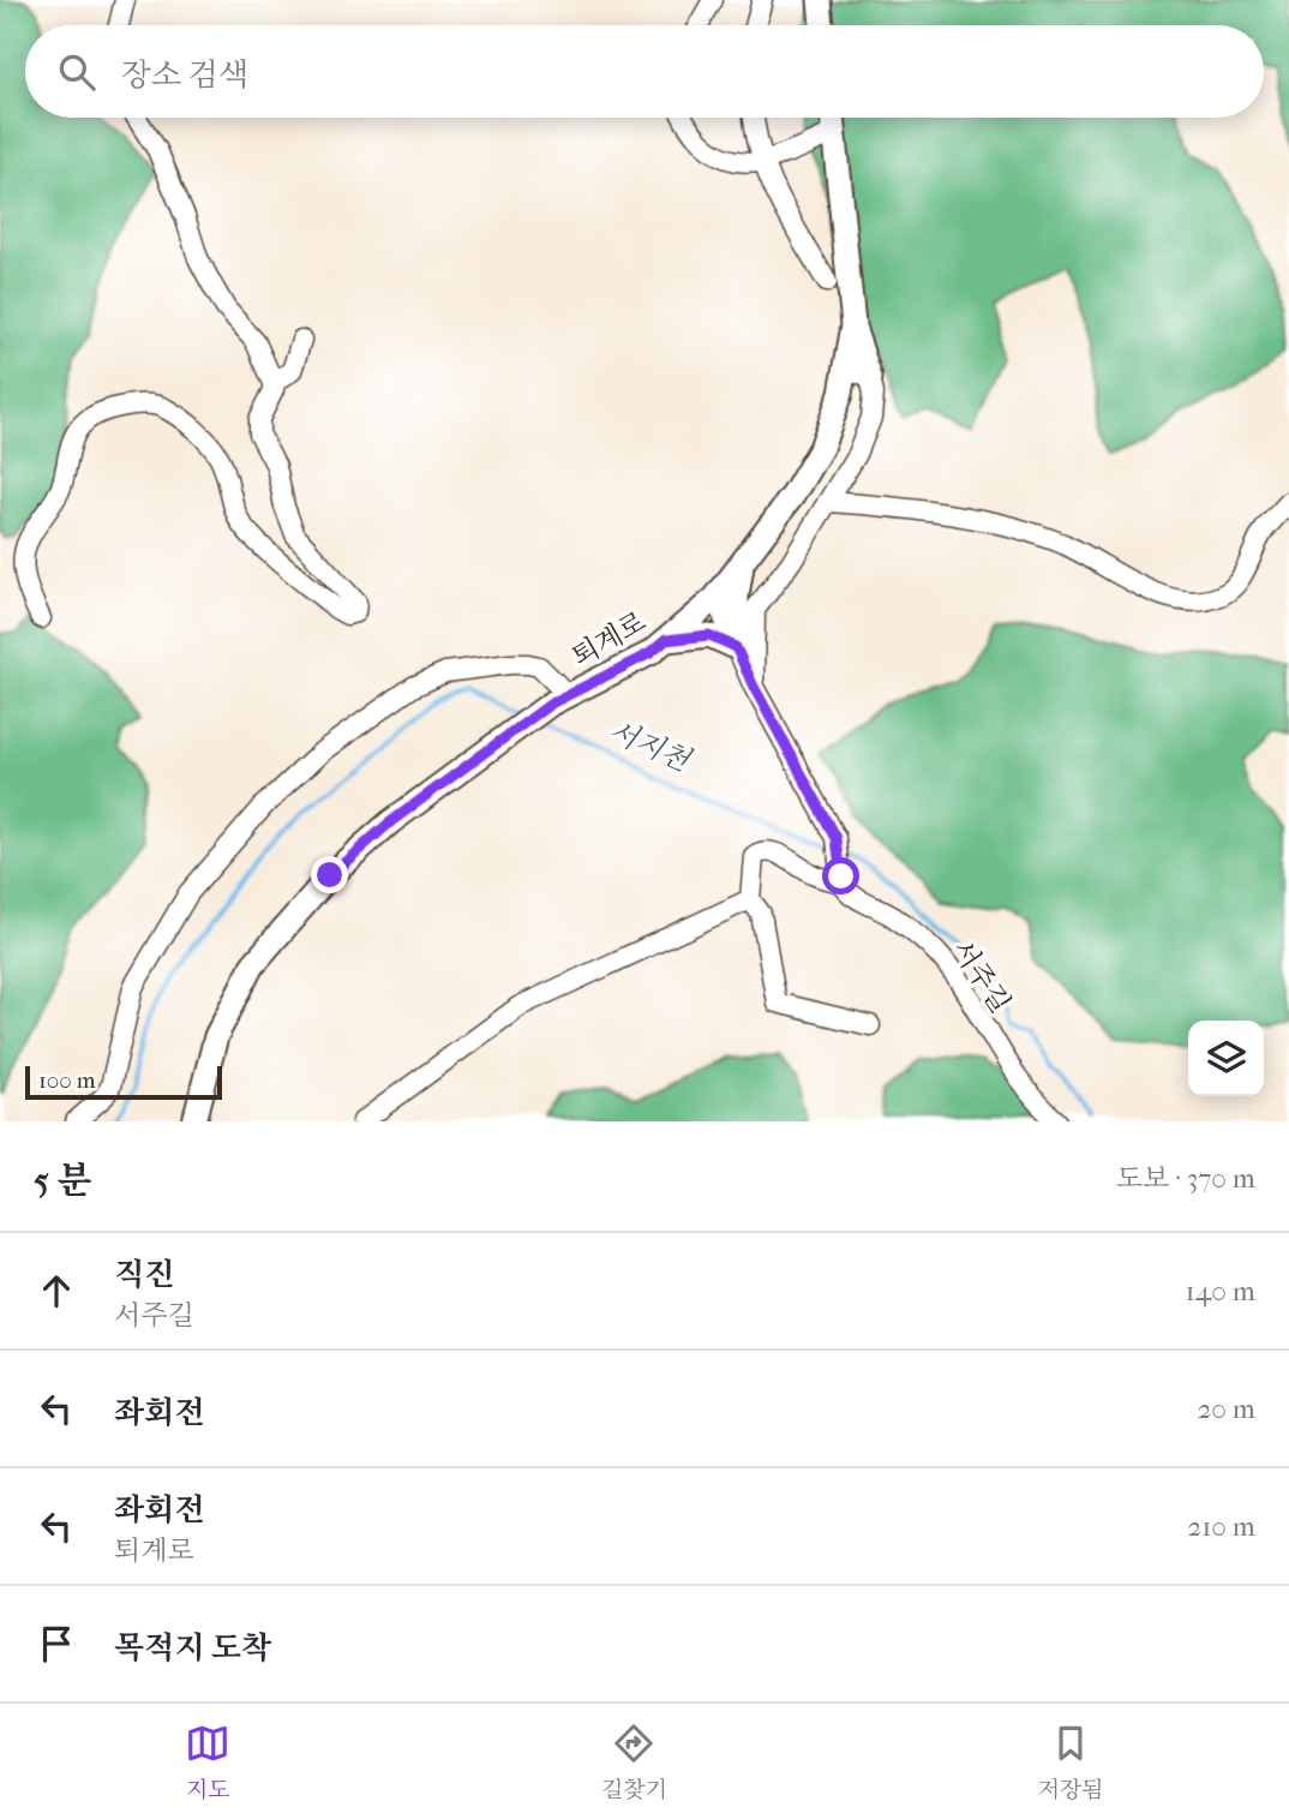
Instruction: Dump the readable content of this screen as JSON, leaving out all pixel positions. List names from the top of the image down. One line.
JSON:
{"streets":{"main road":["퇴계로"],"street":["서주길"]},"water":["서지천"],"scale_bar":"100 m","page":{"search":"장소 검색","scale":"100 m","heading":["5 분","도보 · 370 m"],"list":[["직진","서주길","140 m"],["좌회전","20 m"],["좌회전","퇴계로","210 m"],"목적지 도착"],"nav":["지도","길찾기","저장됨"]}}
